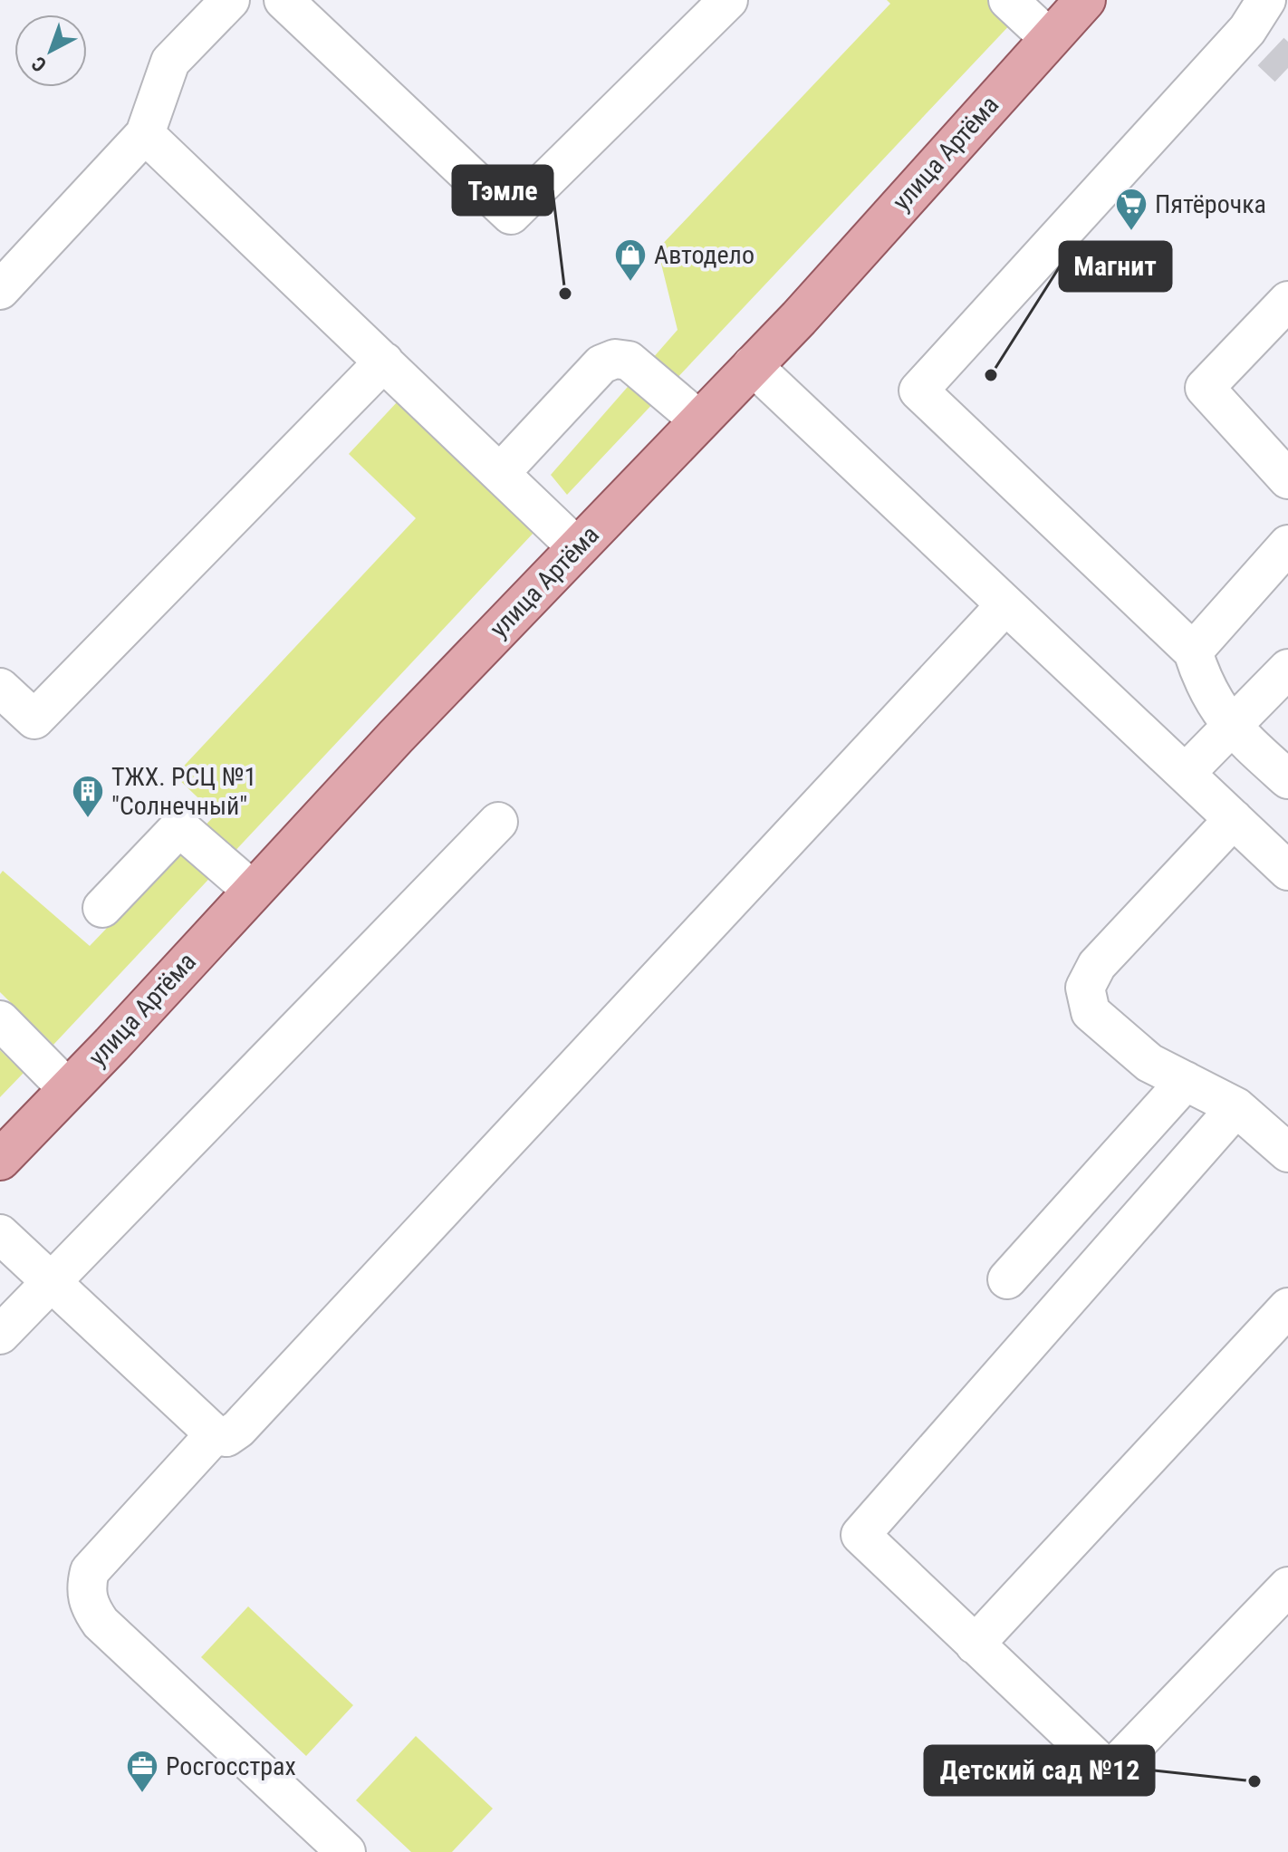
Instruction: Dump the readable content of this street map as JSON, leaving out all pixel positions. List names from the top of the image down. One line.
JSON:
{"streets":{"main road":["улица Артёма"]},"places":{"supermarket":["Пятёрочка"],"shop":["Автодело"],"other":["Тэмле","Магнит","Детский сад №12"],"building":["ТЖХ. РСЦ №1 \"Солнечный\""],"office":["Росгосстрах"]},"north":"bottom left"}
